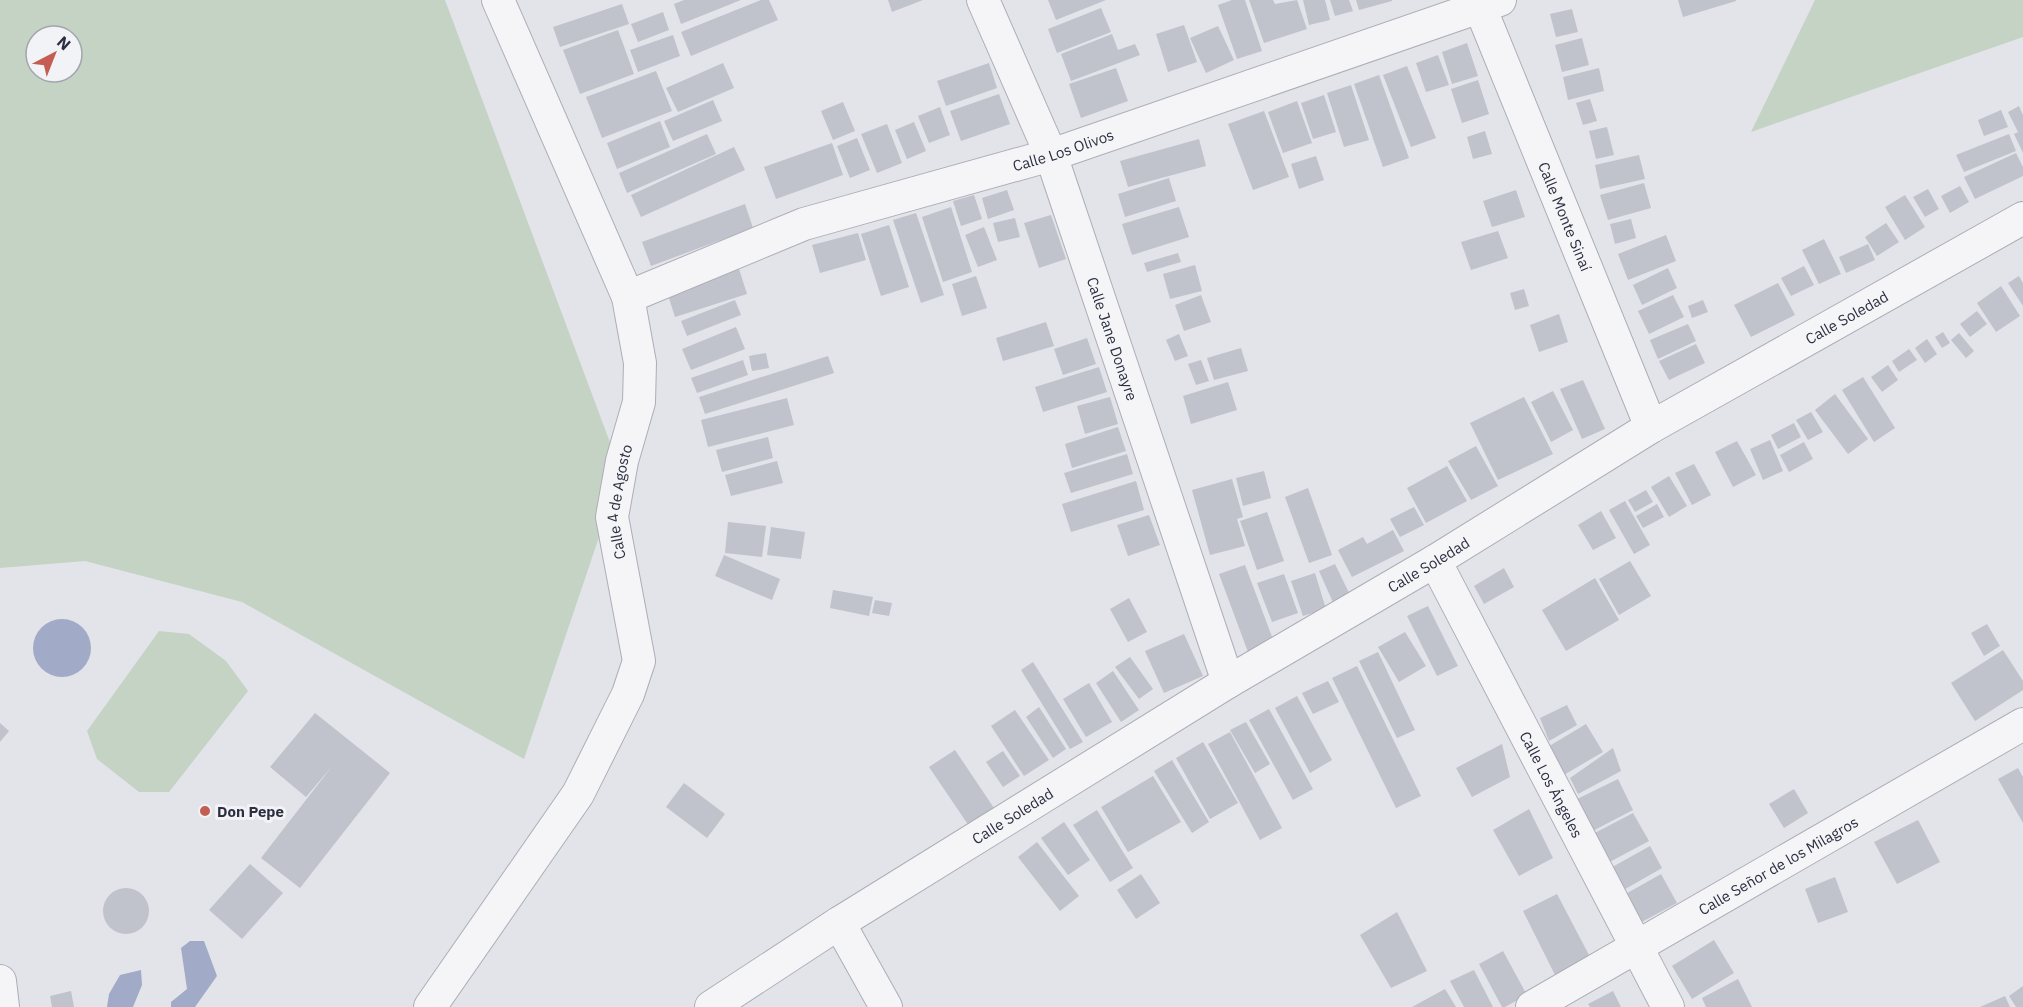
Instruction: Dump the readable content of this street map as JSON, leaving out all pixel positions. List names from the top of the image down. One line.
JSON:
{"streets":{"street":["Calle Los Olivos","Calle Monte Sinaí","Calle Soledad","Calle Jane Donayre","Calle 4 de Agosto","Calle Los Ángeles","Calle Señor de los Milagros"]},"crossings":[["Calle Los Olivos","Calle Monte Sinaí"],["Calle Los Olivos","Calle Jane Donayre"],["Calle Los Olivos","Calle 4 de Agosto"],["Calle Monte Sinaí","Calle Soledad"],["Calle Soledad","Calle Jane Donayre"],["Calle Soledad","Calle Los Ángeles"],["Calle Los Ángeles","Calle Señor de los Milagros"]],"places":["Don Pepe"],"north":"top right"}
